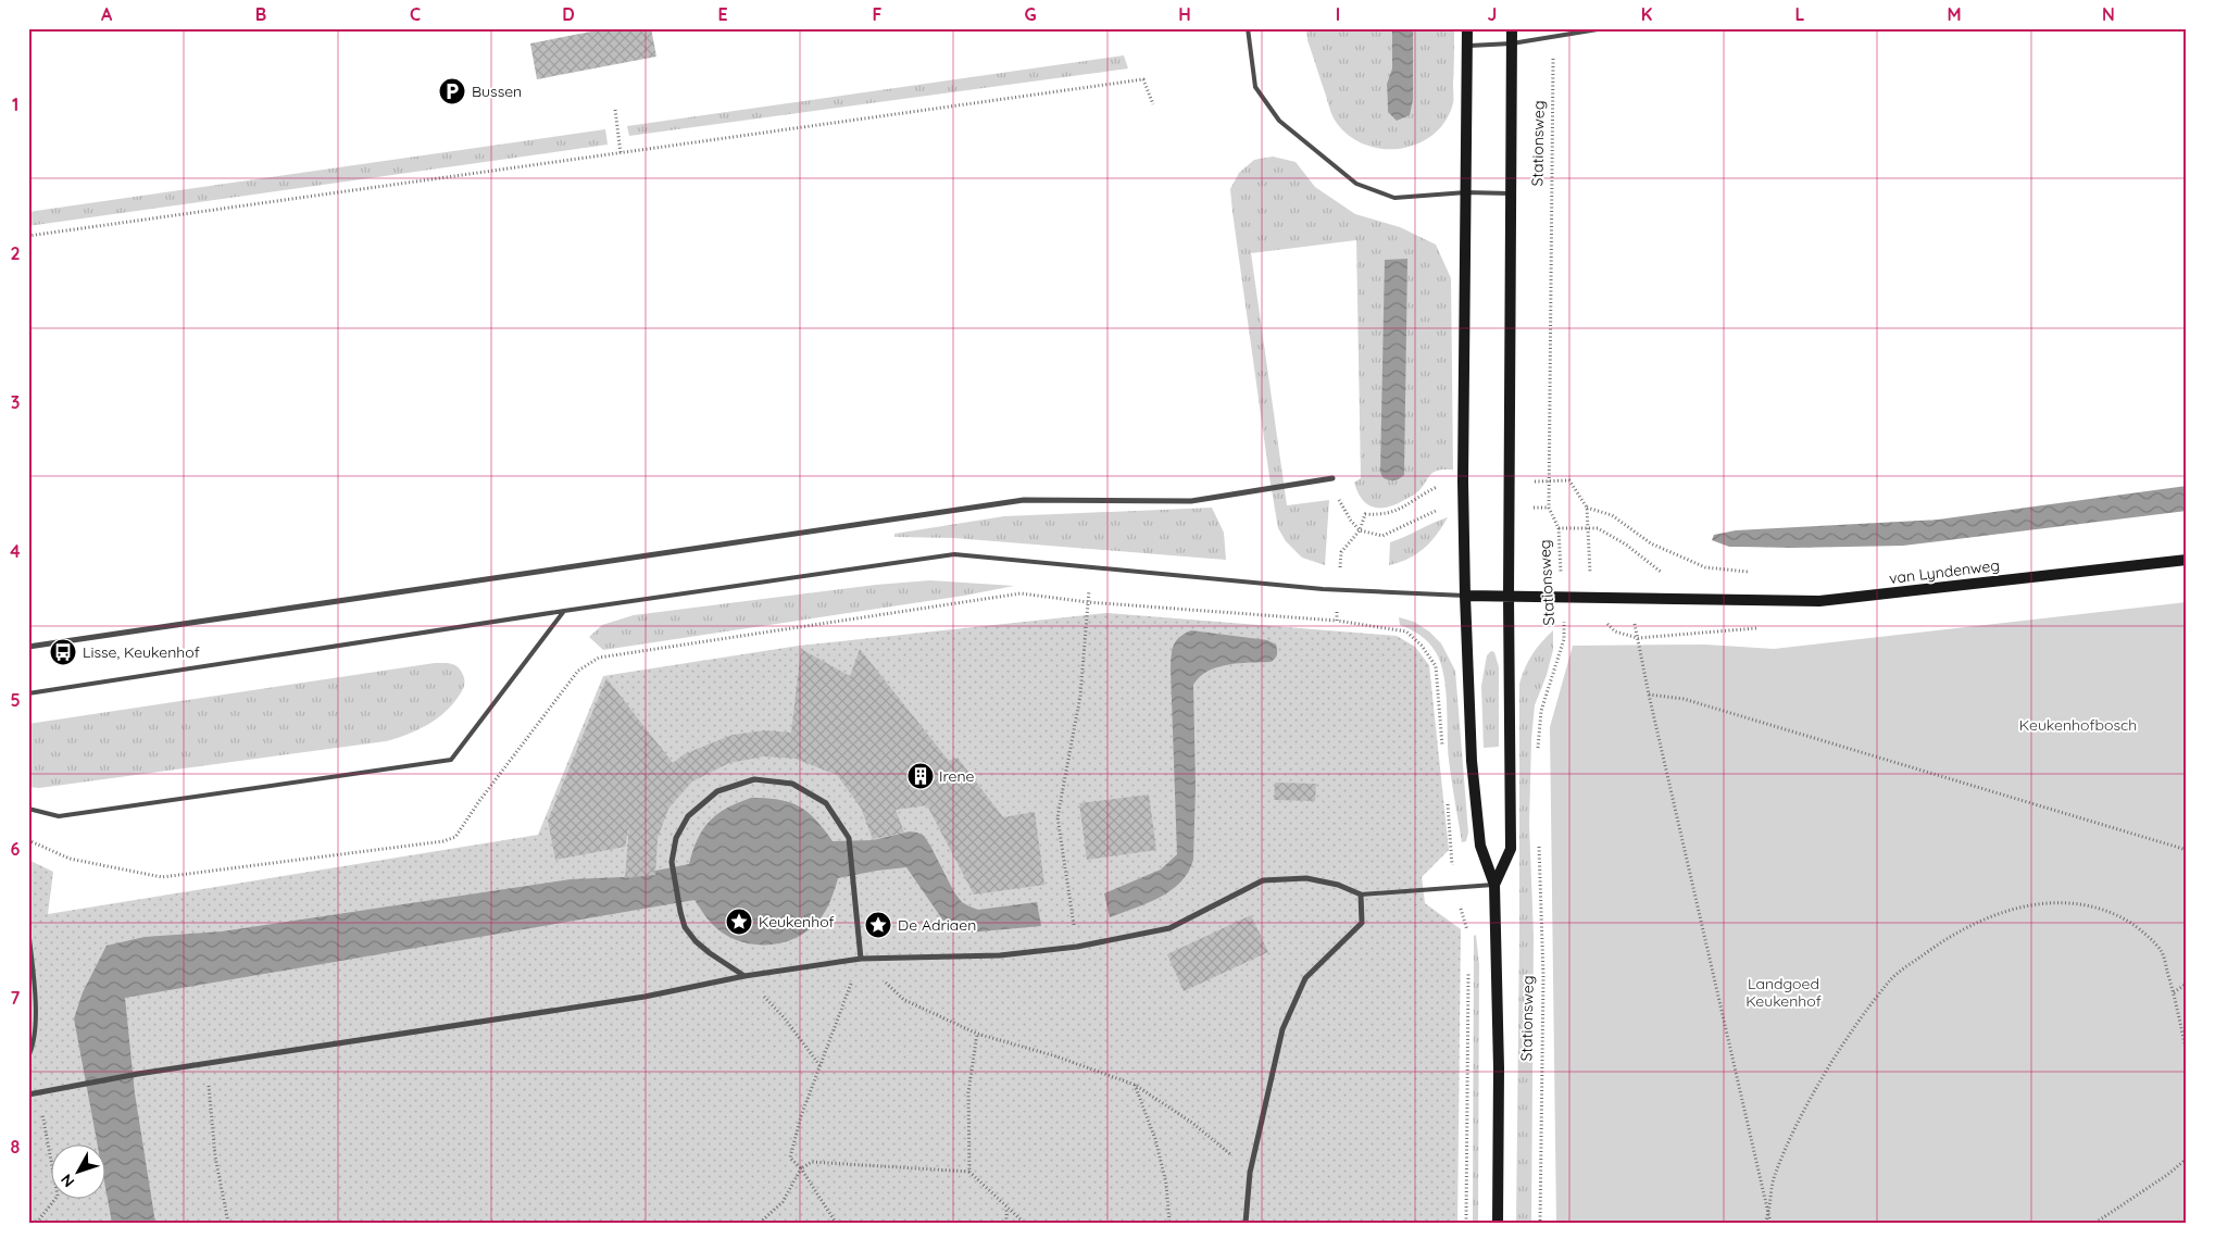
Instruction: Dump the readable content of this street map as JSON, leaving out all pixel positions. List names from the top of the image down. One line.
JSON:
{"streets":{"main road":["Stationsweg","van Lyndenweg"]},"crossings":[["Stationsweg","van Lyndenweg"]],"parks":["Keukenhofbosch","Landgoed Keukenhof"],"places":{"parking":["Bussen"],"bus stop":["Lisse, Keukenhof"],"building":["Irene"],"place":["Keukenhof","De Adriaen"]},"north":"bottom left","grid":{"columns":["A","B","C","D","E","F","G","H","I","J","K","L","M","N"],"rows":["1","2","3","4","5","6","7","8"]}}
